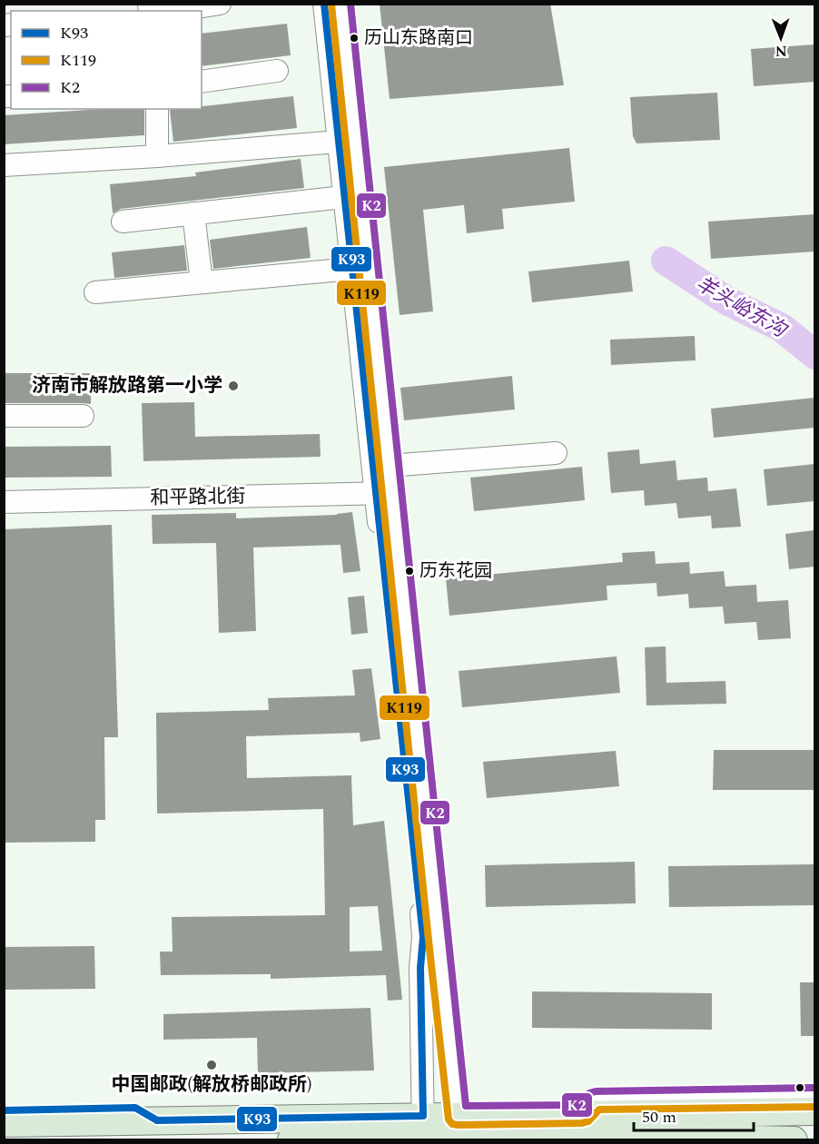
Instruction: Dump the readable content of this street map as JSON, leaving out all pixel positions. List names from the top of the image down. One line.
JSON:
{"streets":{"street":["和平路北街"]},"water":["羊头峪东沟"],"places":["历山东路南口","济南市解放路第一小学","历东花园","中国邮政(解放桥邮政所)"],"lines":["transit line K93","transit line K2","transit line K119"],"legend":["K93","K119","K2"],"scale_bar":"50 m","north":"bottom"}
